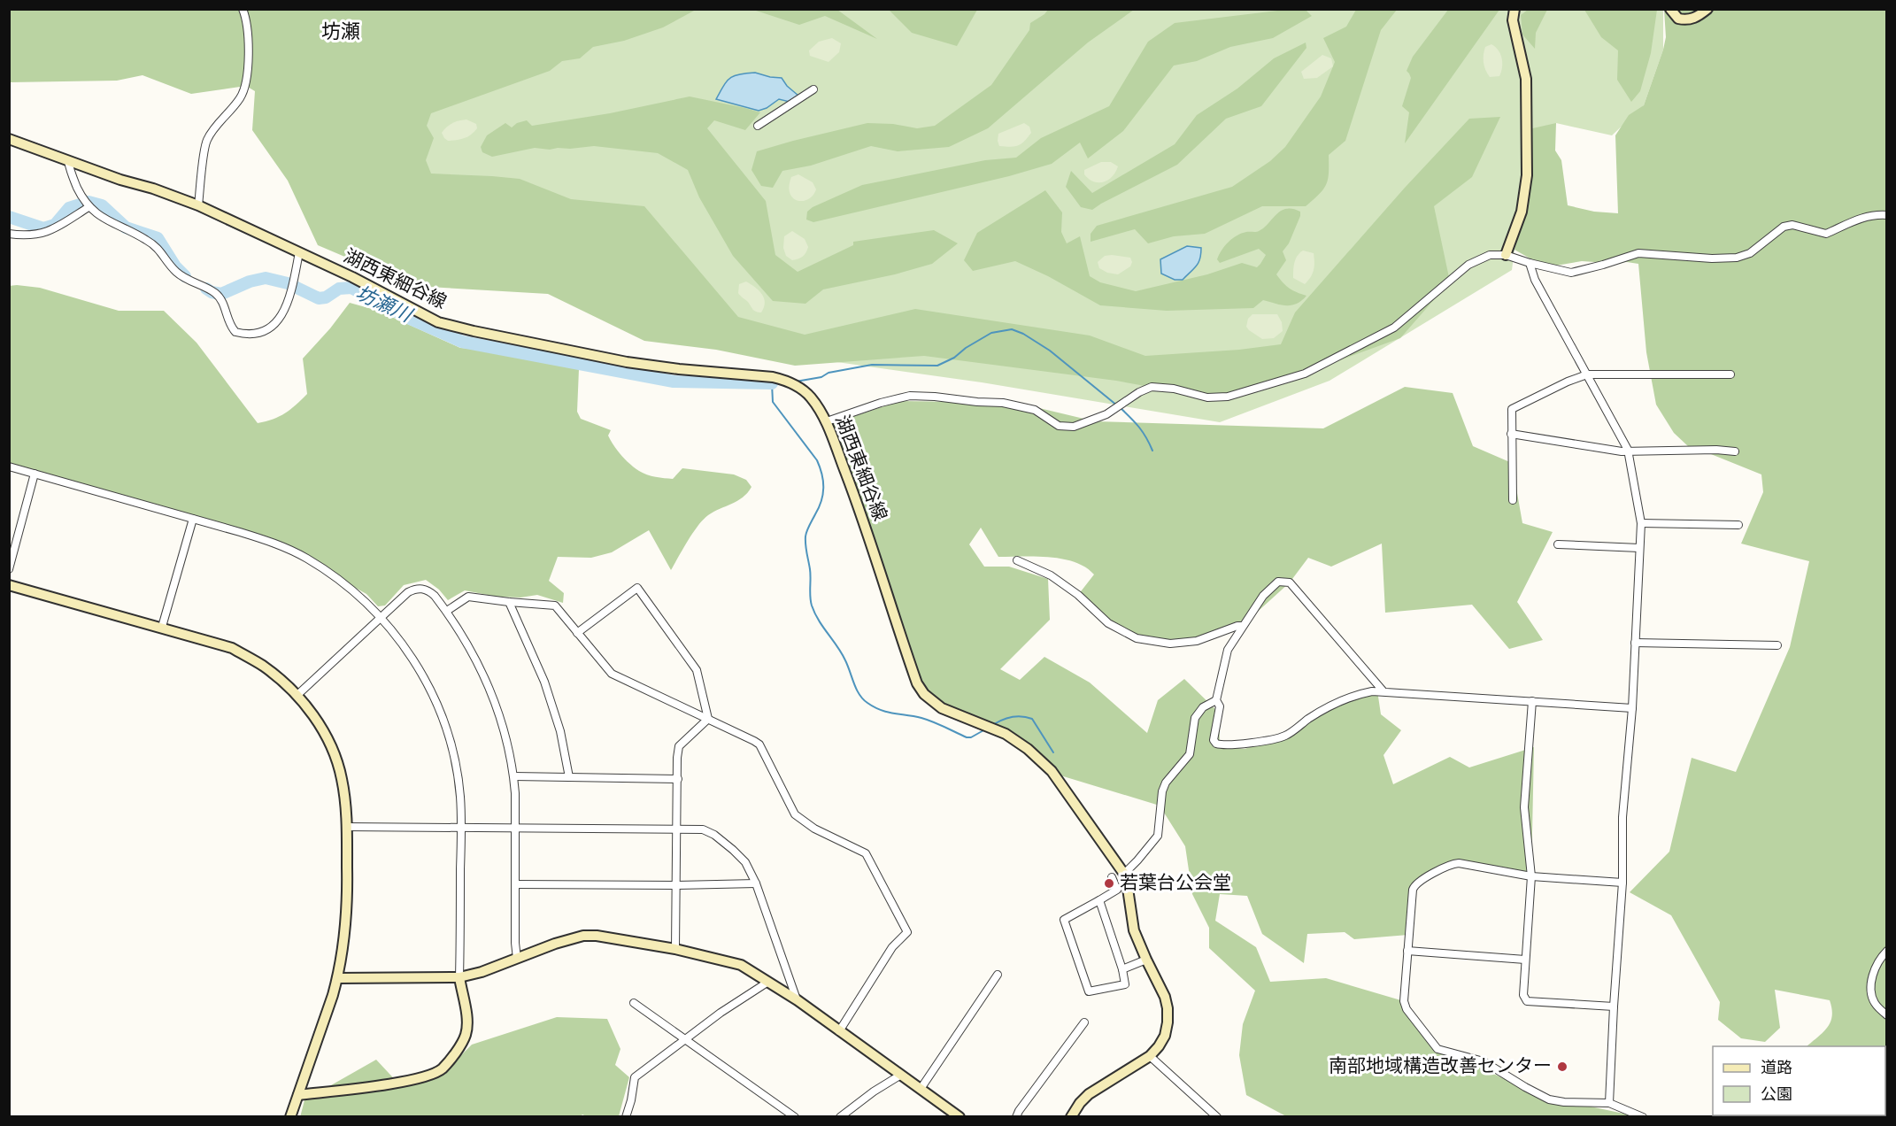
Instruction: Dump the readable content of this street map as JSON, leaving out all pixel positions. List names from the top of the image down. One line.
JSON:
{"streets":{"street":["湖西東細谷線"]},"districts":["坊瀬"],"water":["坊瀬川"],"places":["若葉台公会堂","南部地域構造改善センター"],"legend":["道路","公園"]}
